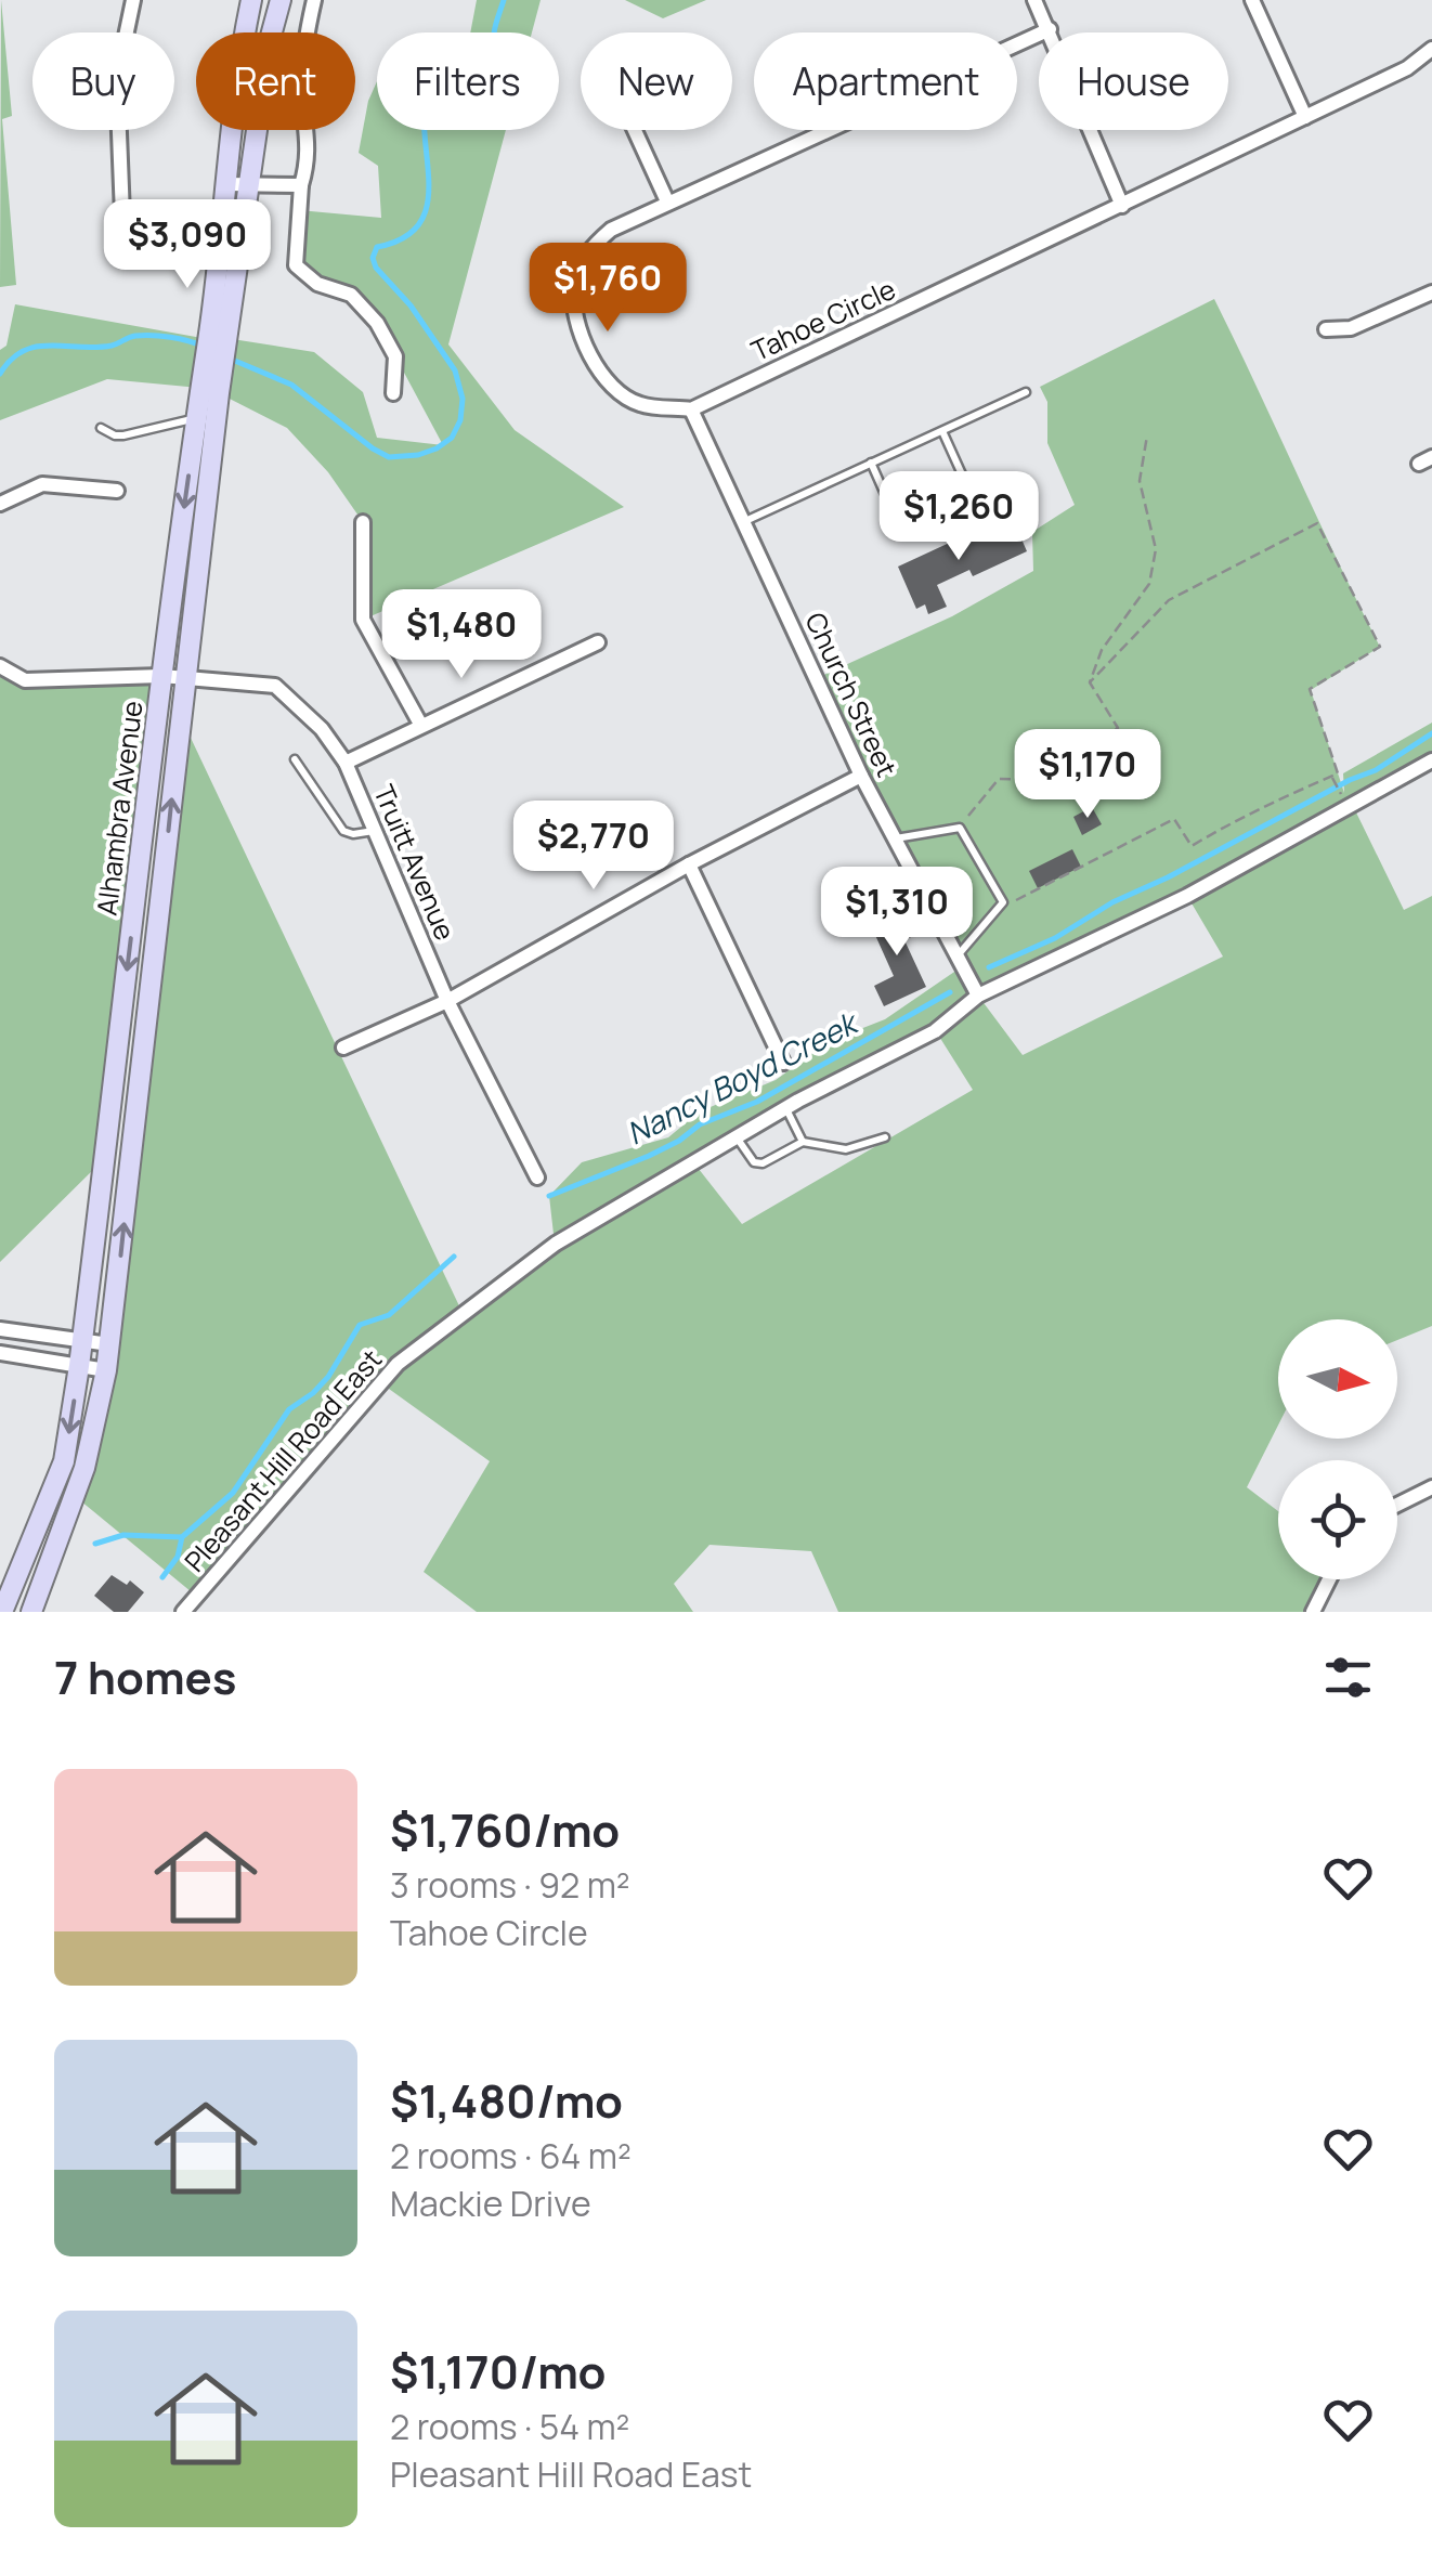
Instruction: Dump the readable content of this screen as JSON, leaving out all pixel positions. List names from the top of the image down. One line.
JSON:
{"streets":{"main road":["Alhambra Avenue"],"street":["Tahoe Circle","Church Street","Truitt Avenue","Pleasant Hill Road East"]},"crossings":[["Tahoe Circle","Church Street"],["Church Street","Pleasant Hill Road East"],["Alhambra Avenue","Truitt Avenue"]],"water":["Nancy Boyd Creek"],"north":"right","page":{"chip":["Buy","Rent","Filters","New","Apartment","House"],"price":["$3,090","$1,760","$1,260","$1,480","$1,170","$2,770","$1,310"],"heading":"7 homes","list":[{"name":"$1,760/mo","note":"3 rooms · 92 m² · Tahoe Circle"},{"name":"$1,480/mo","note":"2 rooms · 64 m² · Mackie Drive"},{"name":"$1,170/mo","note":"2 rooms · 54 m² · Pleasant Hill Road East"}]}}
